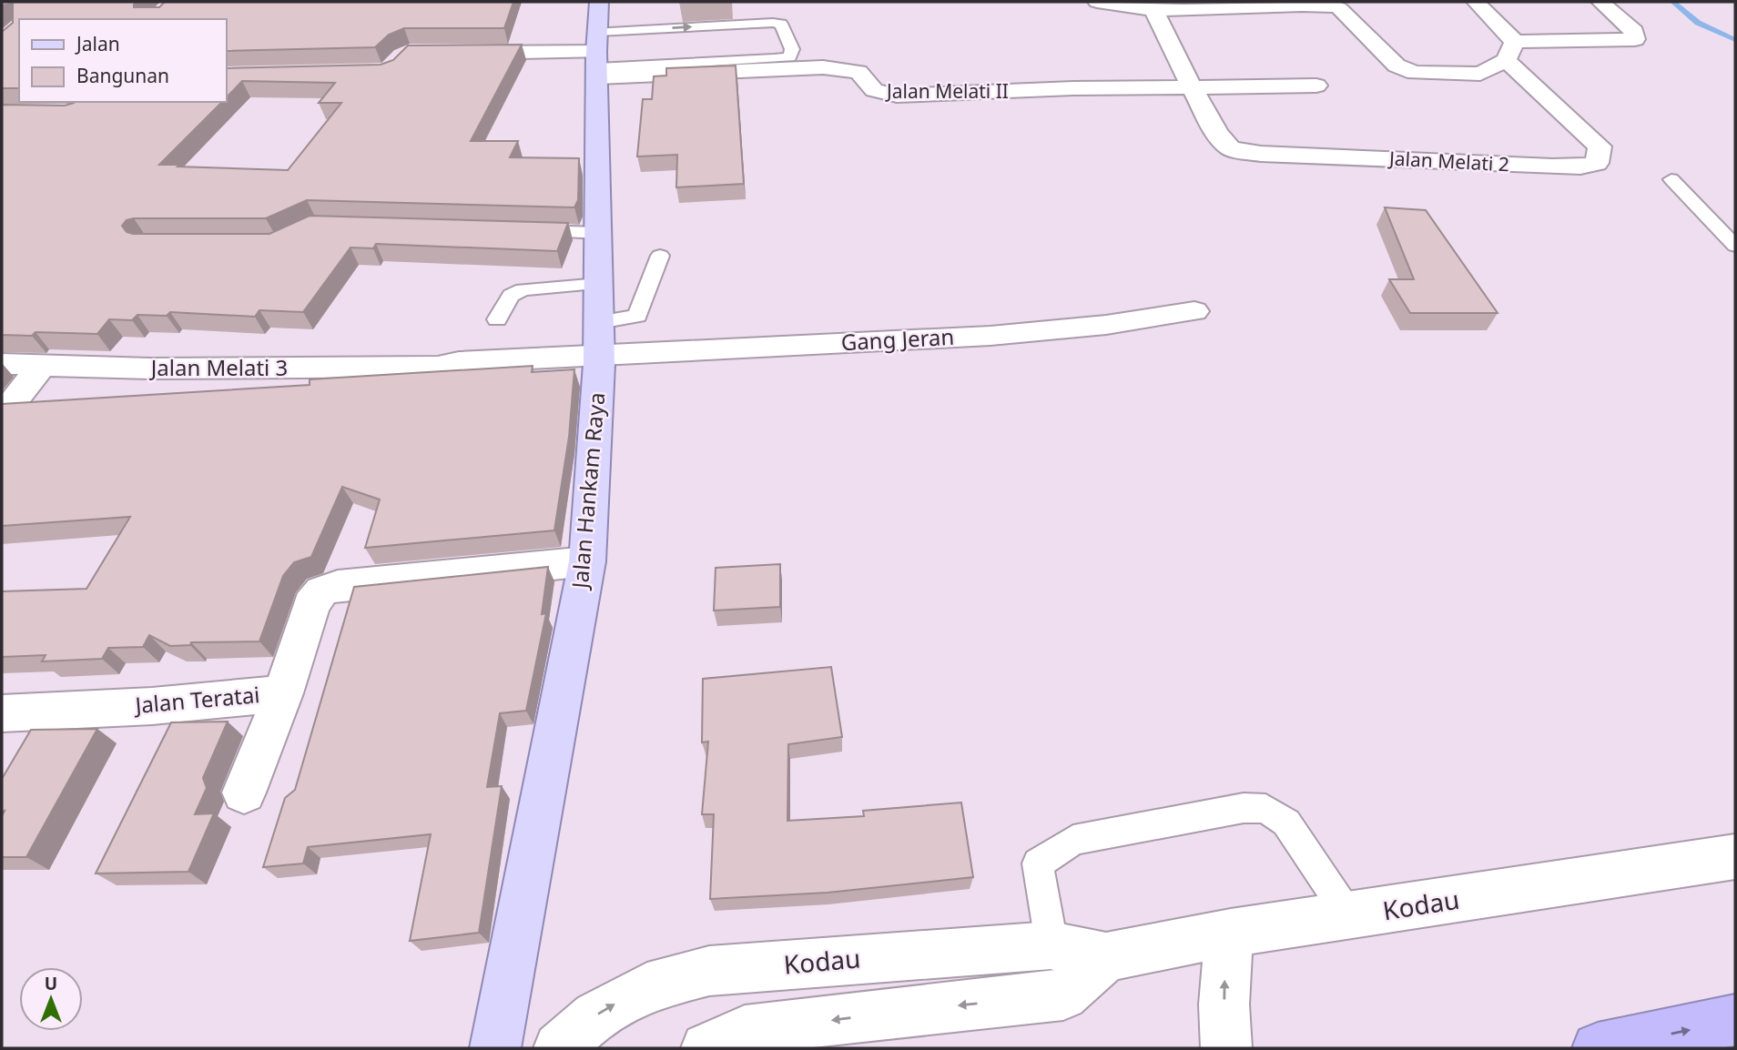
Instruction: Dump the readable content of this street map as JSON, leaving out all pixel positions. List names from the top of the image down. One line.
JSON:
{"streets":{"main road":["Jalan Hankam Raya"],"street":["Jalan Melati II","Jalan Melati 2","Gang Jeran","Jalan Melati 3","Jalan Teratai","Kodau"]},"crossings":[["Jalan Melati II","Jalan Melati 2"],["Jalan Melati II","Jalan Hankam Raya"],["Gang Jeran","Jalan Melati 3"],["Gang Jeran","Jalan Hankam Raya"],["Jalan Melati 3","Jalan Hankam Raya"],["Jalan Hankam Raya","Jalan Teratai"]],"legend":["Jalan","Bangunan"],"north":"top"}
